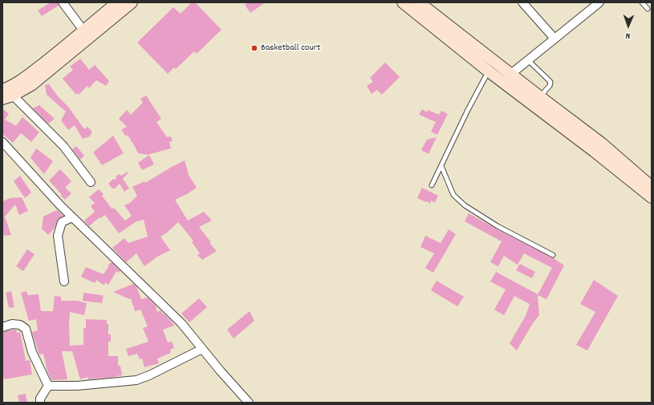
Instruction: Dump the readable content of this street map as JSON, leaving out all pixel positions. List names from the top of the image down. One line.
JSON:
{"places":["Basketball court"],"north":"bottom"}
